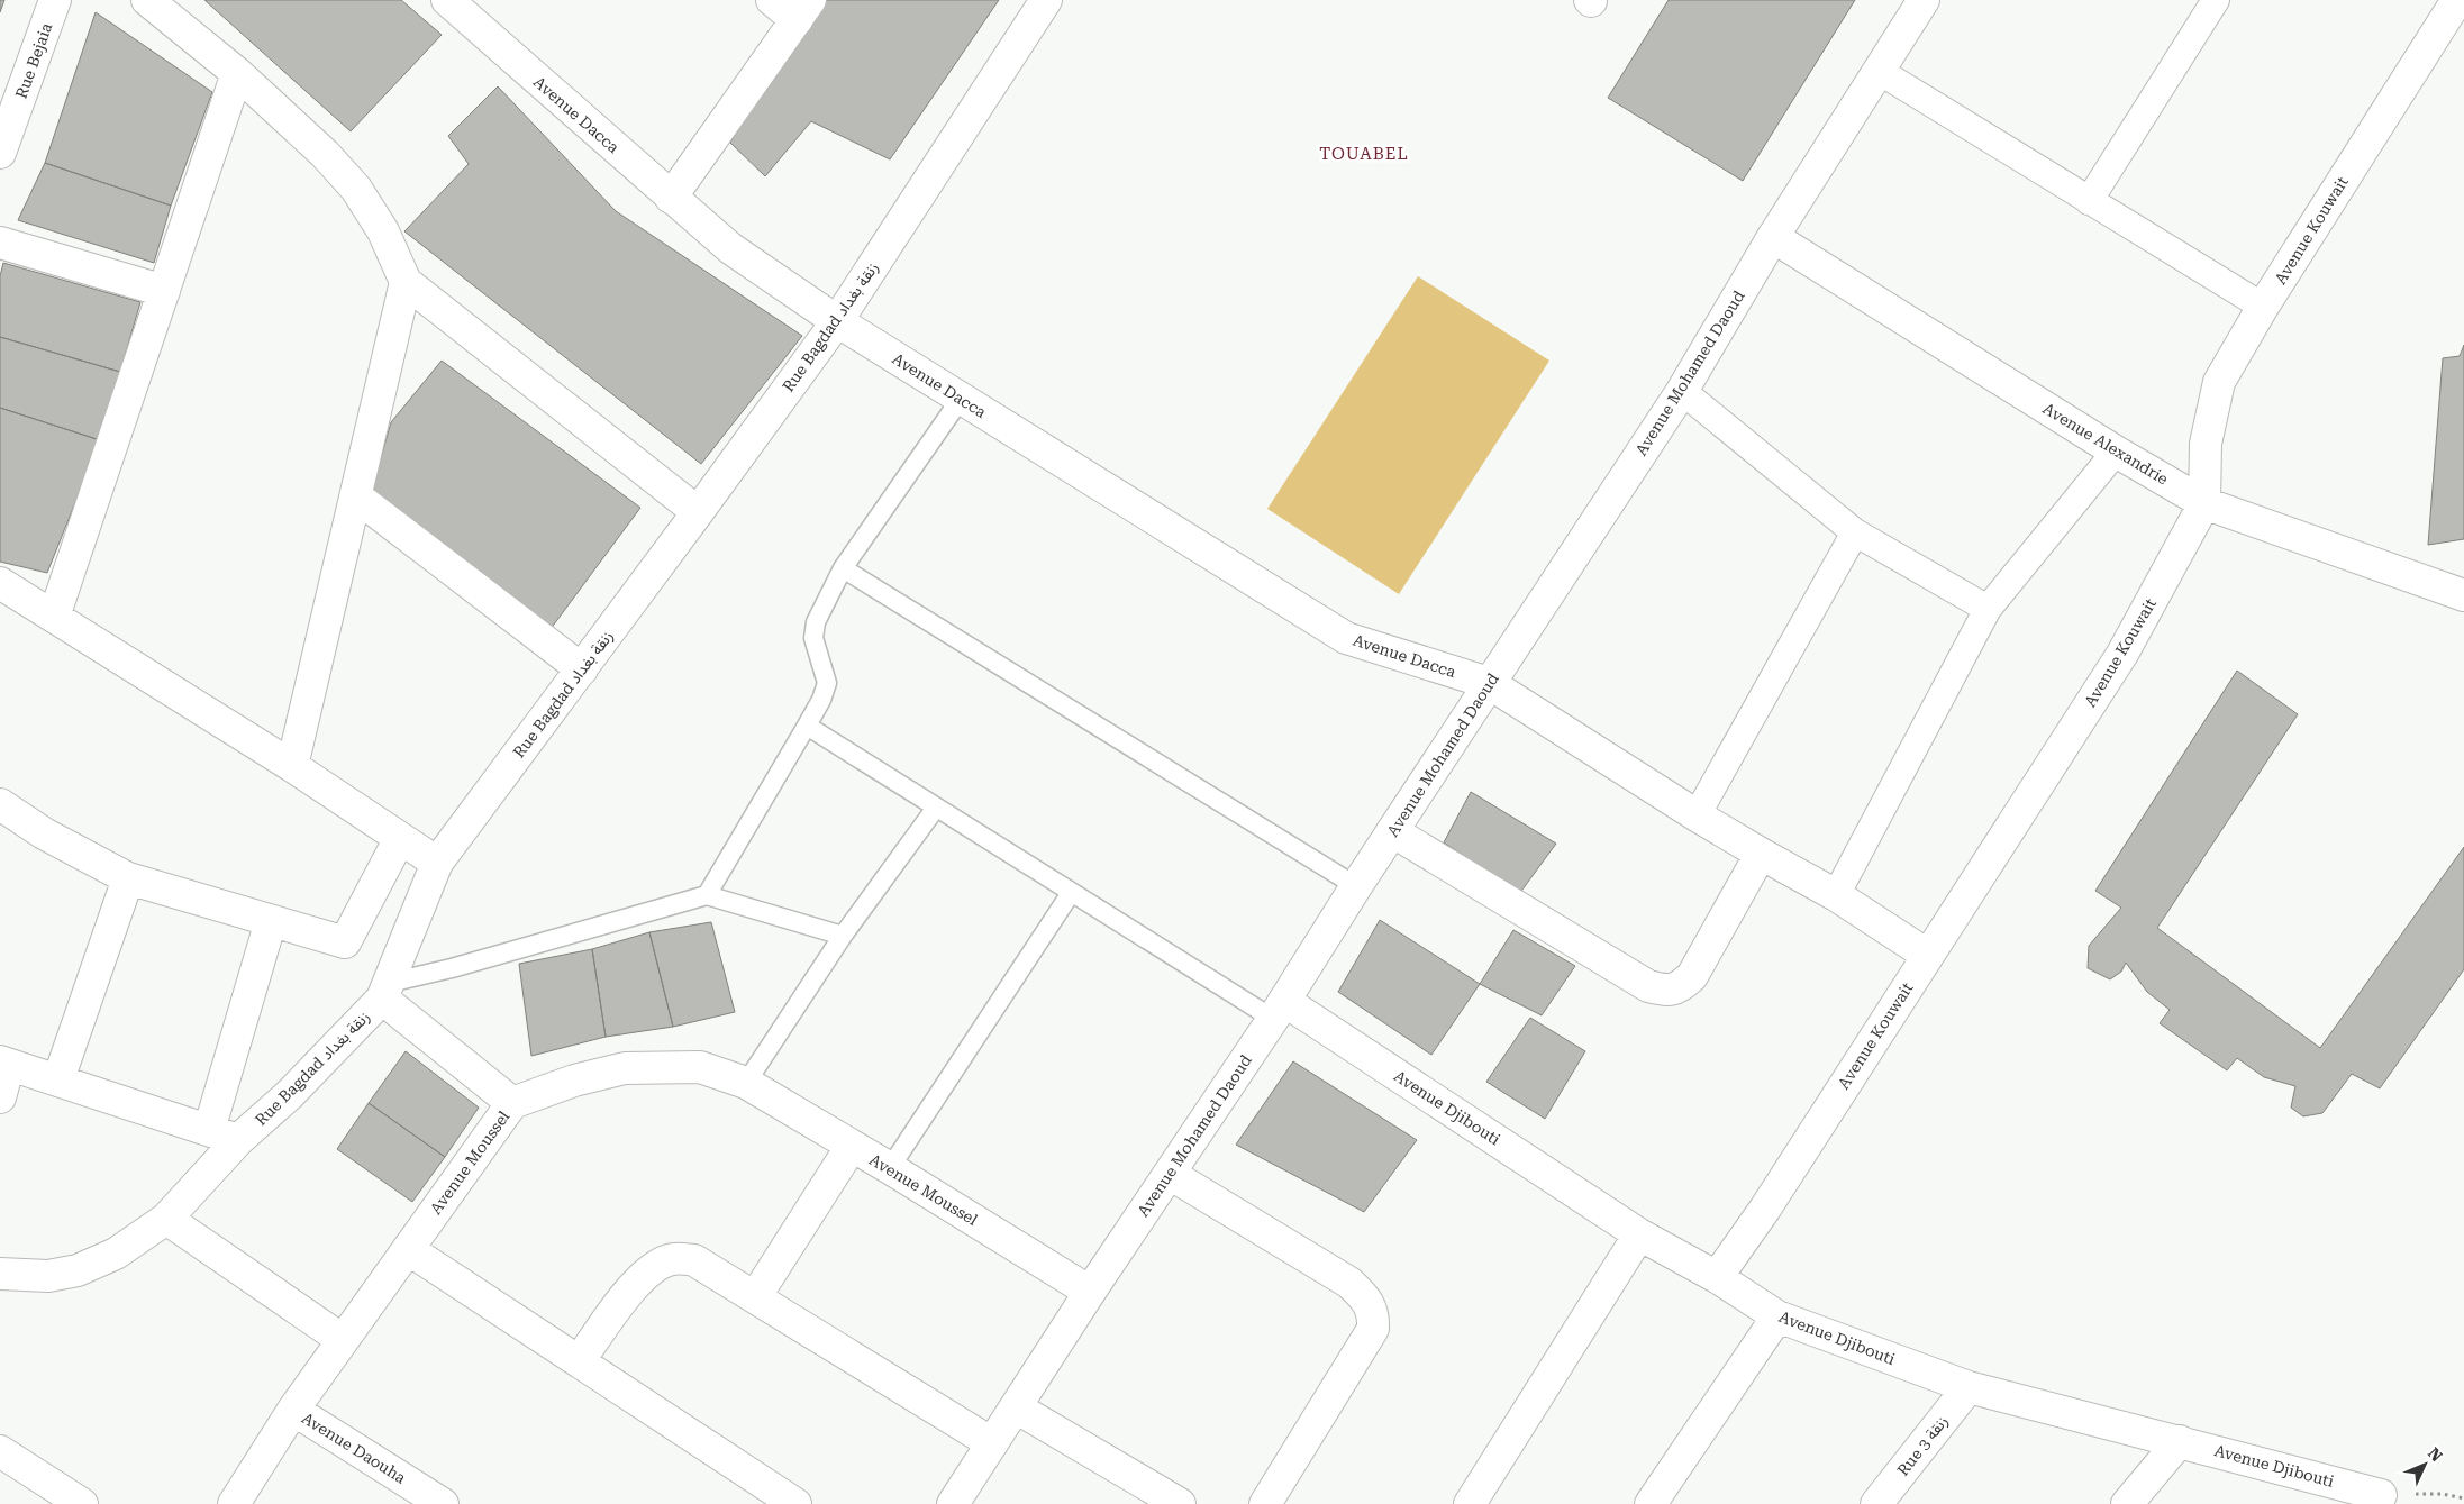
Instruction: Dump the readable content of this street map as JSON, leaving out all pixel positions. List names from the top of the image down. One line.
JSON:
{"streets":{"street":["Rue Bejaia","Avenue Dacca","Avenue Kouwait","Rue Bagdad زنقة بغداد","Avenue Mohamed Daoud","Avenue Alexandrie","Avenue Djibouti","Avenue Moussel","Rue 3 زنقة","Avenue Daouha"]},"crossings":[["Avenue Dacca","Avenue Kouwait"],["Avenue Dacca","Rue Bagdad زنقة بغداد"],["Avenue Dacca","Avenue Mohamed Daoud"],["Avenue Kouwait","Avenue Alexandrie"],["Avenue Kouwait","Avenue Djibouti"],["Avenue Mohamed Daoud","Avenue Alexandrie"],["Avenue Mohamed Daoud","Avenue Djibouti"],["Avenue Mohamed Daoud","Avenue Moussel"],["Avenue Djibouti","Rue 3 زنقة"],["Avenue Moussel","Avenue Daouha"]],"districts":["TOUABEL"],"north":"top right"}
